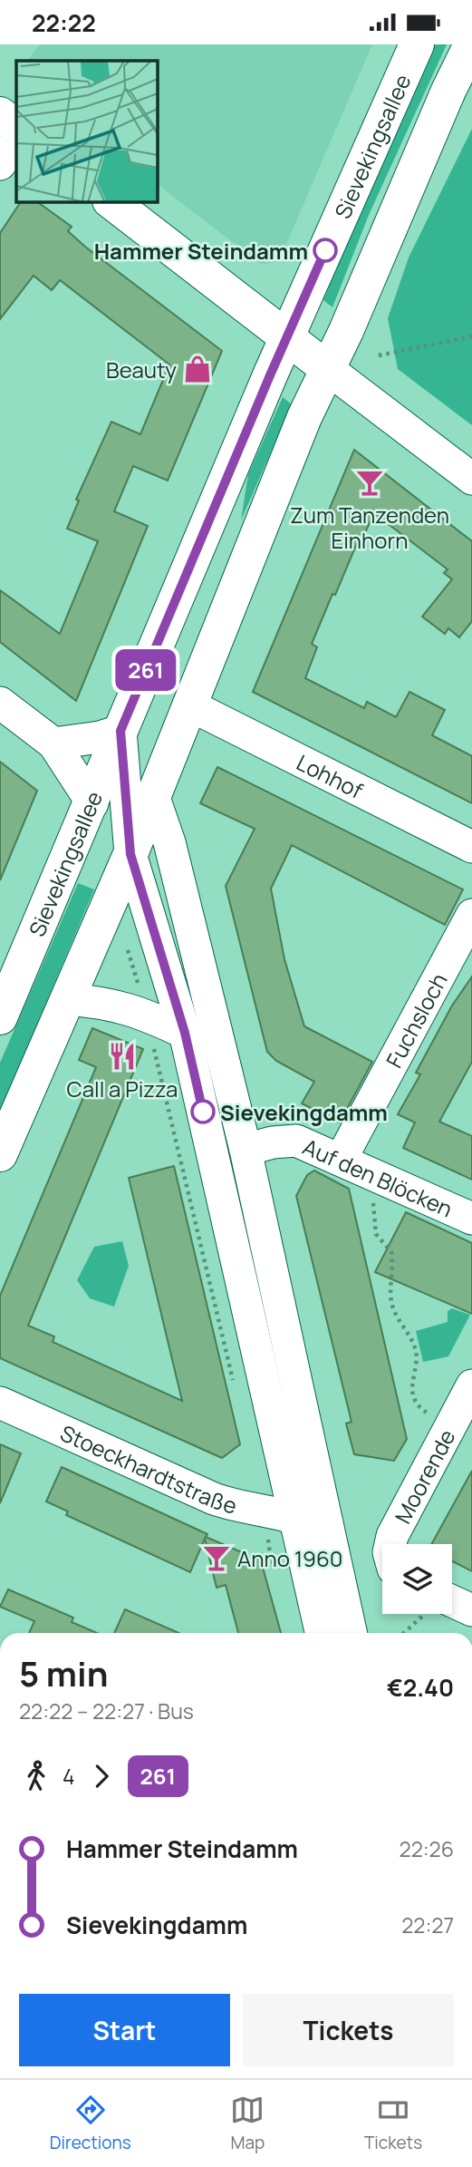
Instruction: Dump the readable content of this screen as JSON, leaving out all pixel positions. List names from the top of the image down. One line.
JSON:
{"streets":{"main road":["Sievekingsallee"],"street":["Lohhof","Fuchsloch","Auf den Blöcken","Stoeckhardtstraße","Moorende"]},"crossings":[["Fuchsloch","Auf den Blöcken"]],"places":{"other":["Hammer Steindamm","Sievekingdamm"],"shop":["Beauty"],"bar":["Zum Tanzenden Einhorn","Anno 1960"],"restaurant":["Call a Pizza"]},"lines":["bus line 261"],"page":{"status":"22:22","on_map":"261","heading":["5 min","22:22 – 22:27 · Bus","€2.40"],"legs":["4","261"],"list":[{"name":"Hammer Steindamm","value":"22:26"},{"name":"Sievekingdamm","value":"22:27"}],"buttons":["Start","Tickets"],"tabs":["Directions","Map","Tickets"]}}
